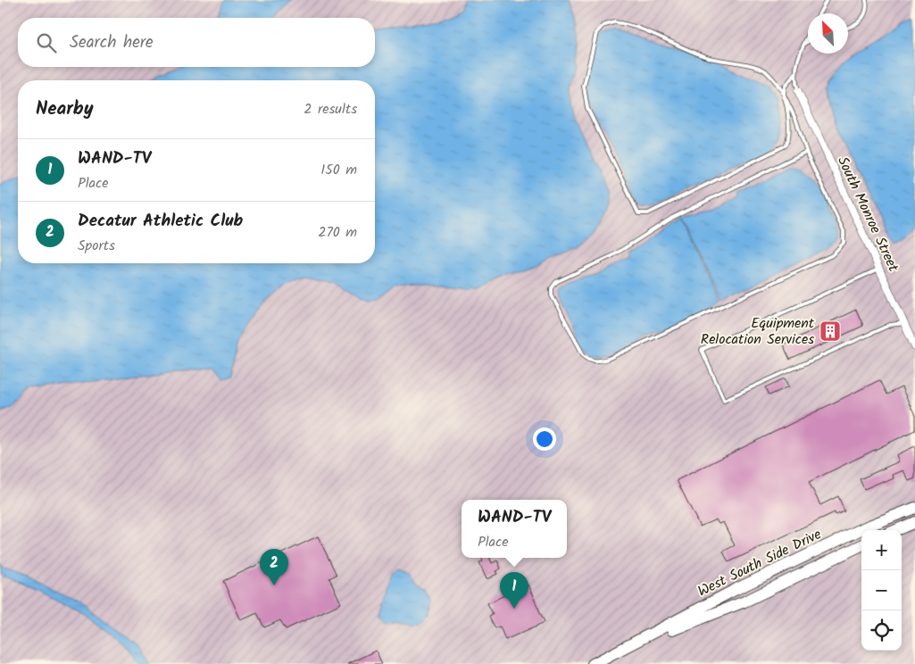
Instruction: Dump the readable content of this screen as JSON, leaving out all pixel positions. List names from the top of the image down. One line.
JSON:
{"streets":{"main road":["West South Side Drive"],"street":["South Monroe Street"]},"places":{"building":["Equipment Relocation Services"]},"north":"top left","page":{"search":"Search here","heading":["Nearby","2 results"],"list":[{"mark":"1","name":"WAND-TV","note":"Place","value":"150 m"},{"mark":"2","name":"Decatur Athletic Club","note":"Sports","value":"270 m"}],"popup":["WAND-TV","Place"],"map_buttons":["+","−"],"pins":["2","1"]}}
